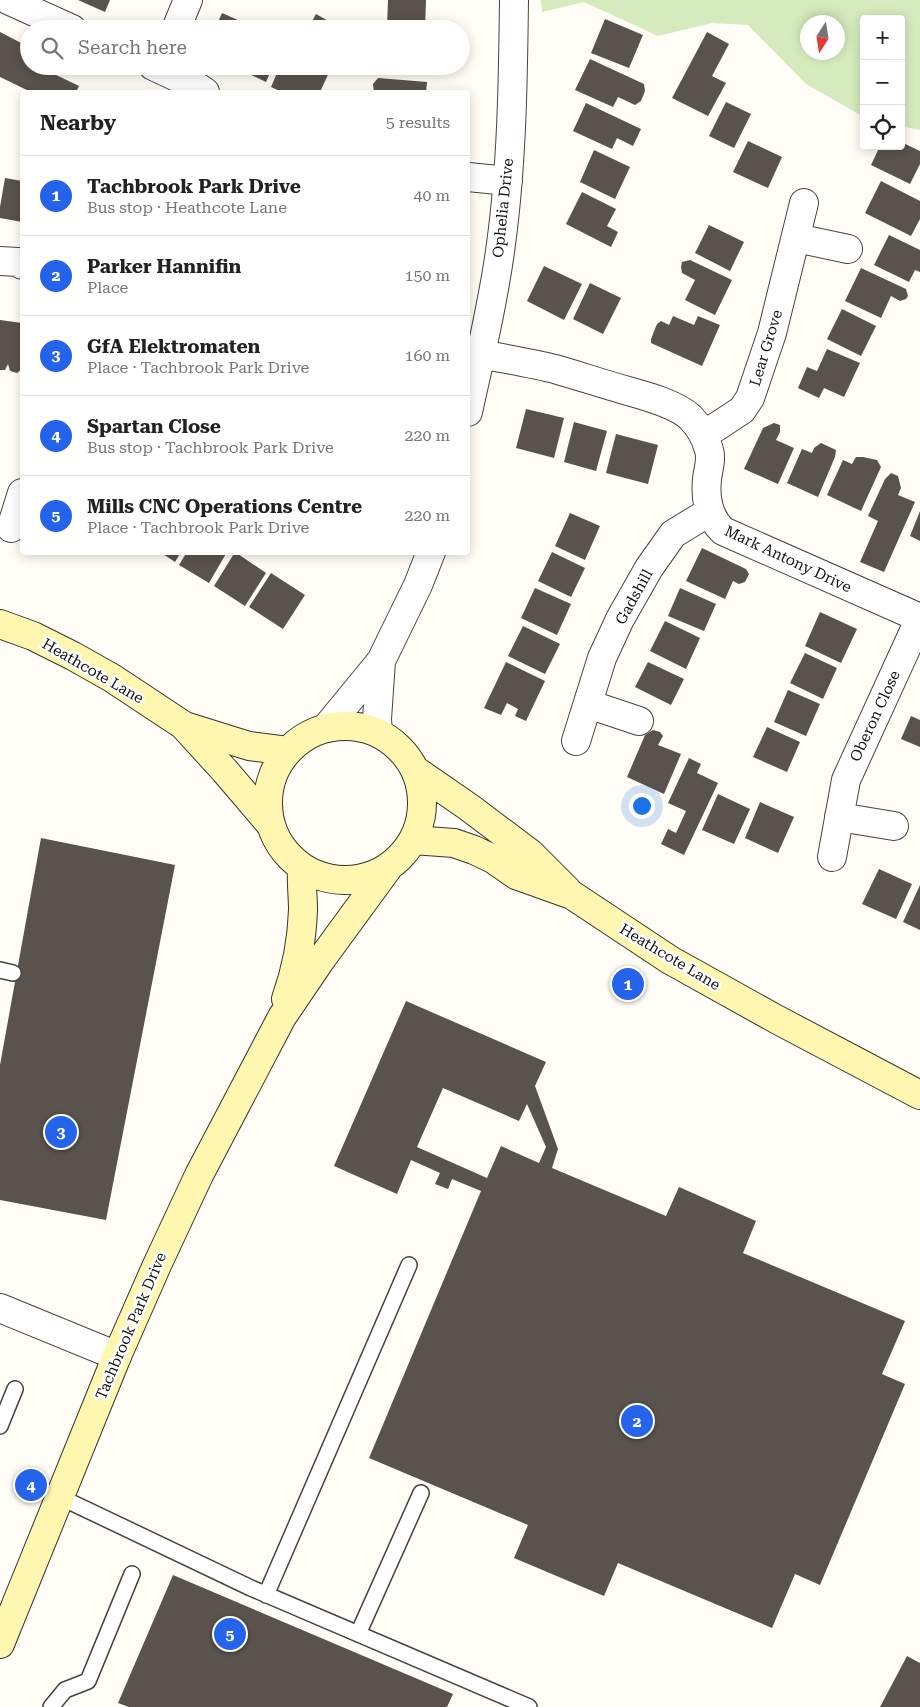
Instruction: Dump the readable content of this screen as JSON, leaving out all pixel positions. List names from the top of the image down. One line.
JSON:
{"streets":{"street":["Ophelia Drive","Lear Grove","Mark Antony Drive","Gadshill","Heathcote Lane","Oberon Close","Tachbrook Park Drive"]},"crossings":[["Ophelia Drive","Mark Antony Drive"],["Lear Grove","Mark Antony Drive"],["Mark Antony Drive","Gadshill"],["Mark Antony Drive","Oberon Close"],["Heathcote Lane","Tachbrook Park Drive"]],"north":"bottom","page":{"map_buttons":["+","−"],"search":"Search here","heading":["Nearby","5 results"],"list":[{"mark":"1","name":"Tachbrook Park Drive","note":"Bus stop · Heathcote Lane","value":"40 m"},{"mark":"2","name":"Parker Hannifin","note":"Place","value":"150 m"},{"mark":"3","name":"GfA Elektromaten","note":"Place · Tachbrook Park Drive","value":"160 m"},{"mark":"4","name":"Spartan Close","note":"Bus stop · Tachbrook Park Drive","value":"220 m"},{"mark":"5","name":"Mills CNC Operations Centre","note":"Place · Tachbrook Park Drive","value":"220 m"}],"pins":["1","3","2","4","5"]}}
